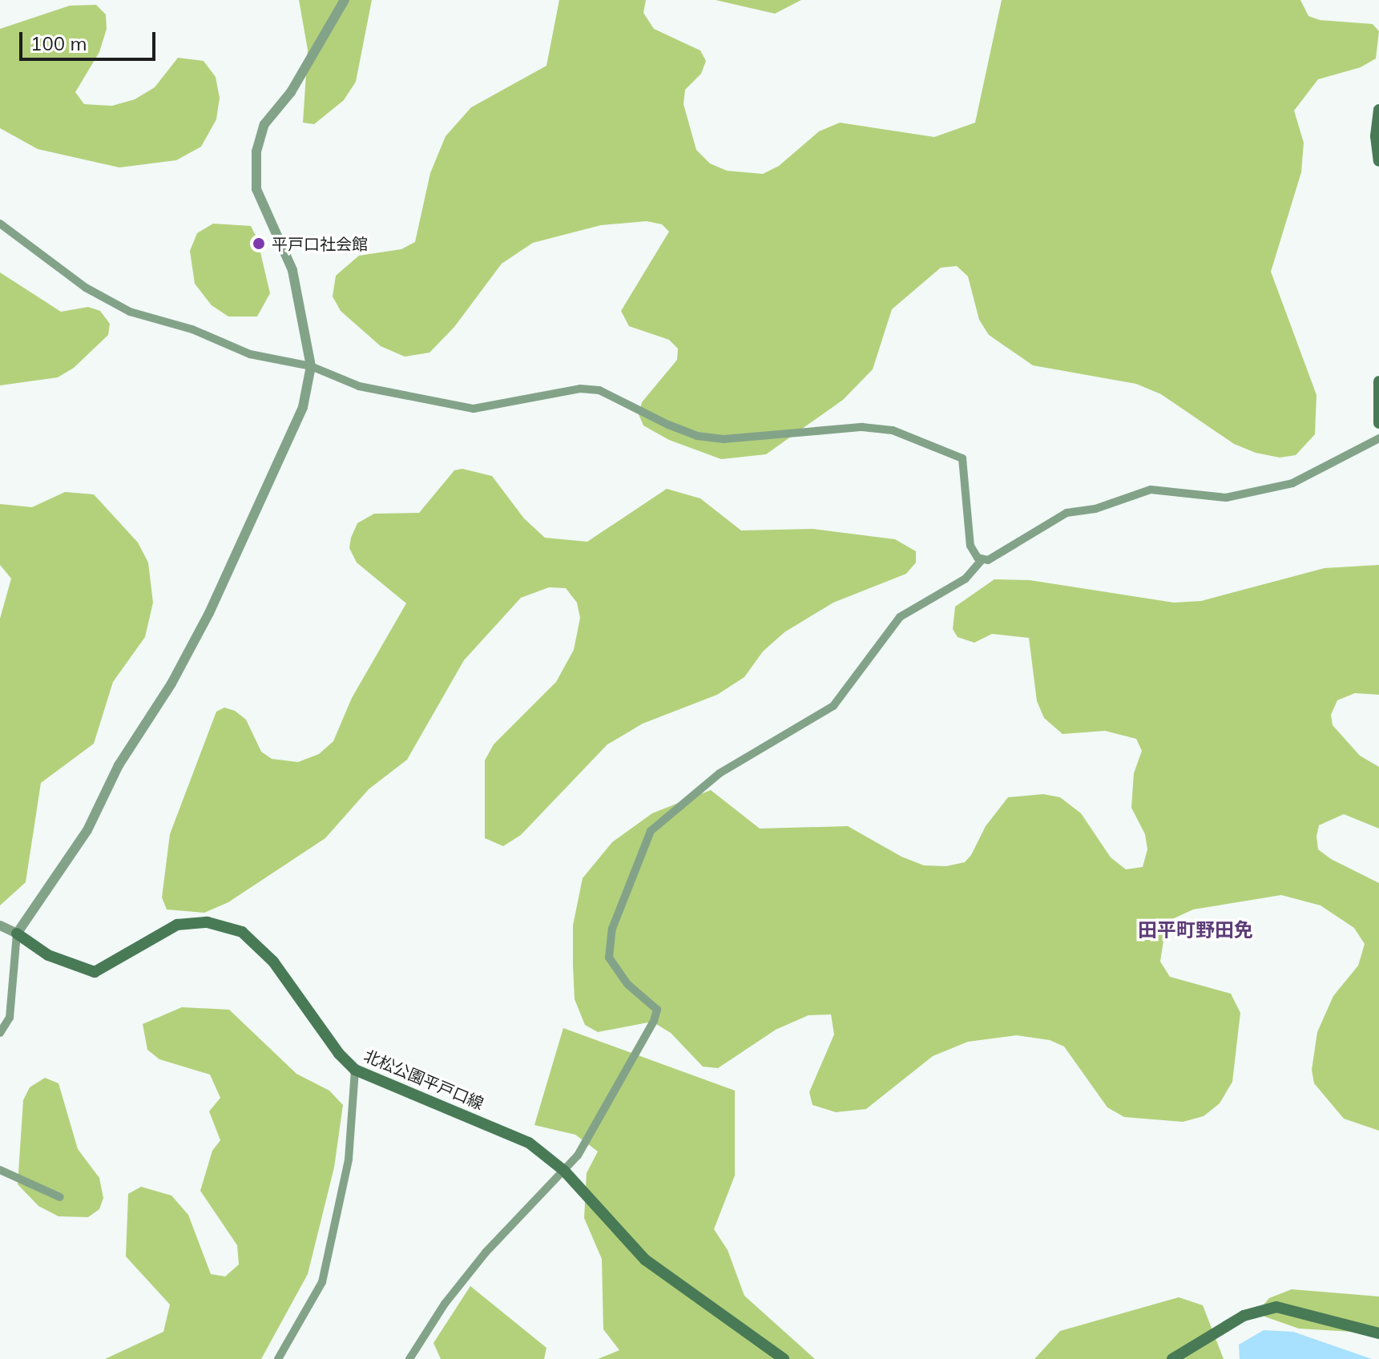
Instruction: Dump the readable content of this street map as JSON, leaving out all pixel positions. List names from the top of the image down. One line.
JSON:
{"streets":{"main road":["北松公園平戸口線"]},"districts":["田平町野田免"],"places":["平戸口社会館"],"scale_bar":"100 m"}
